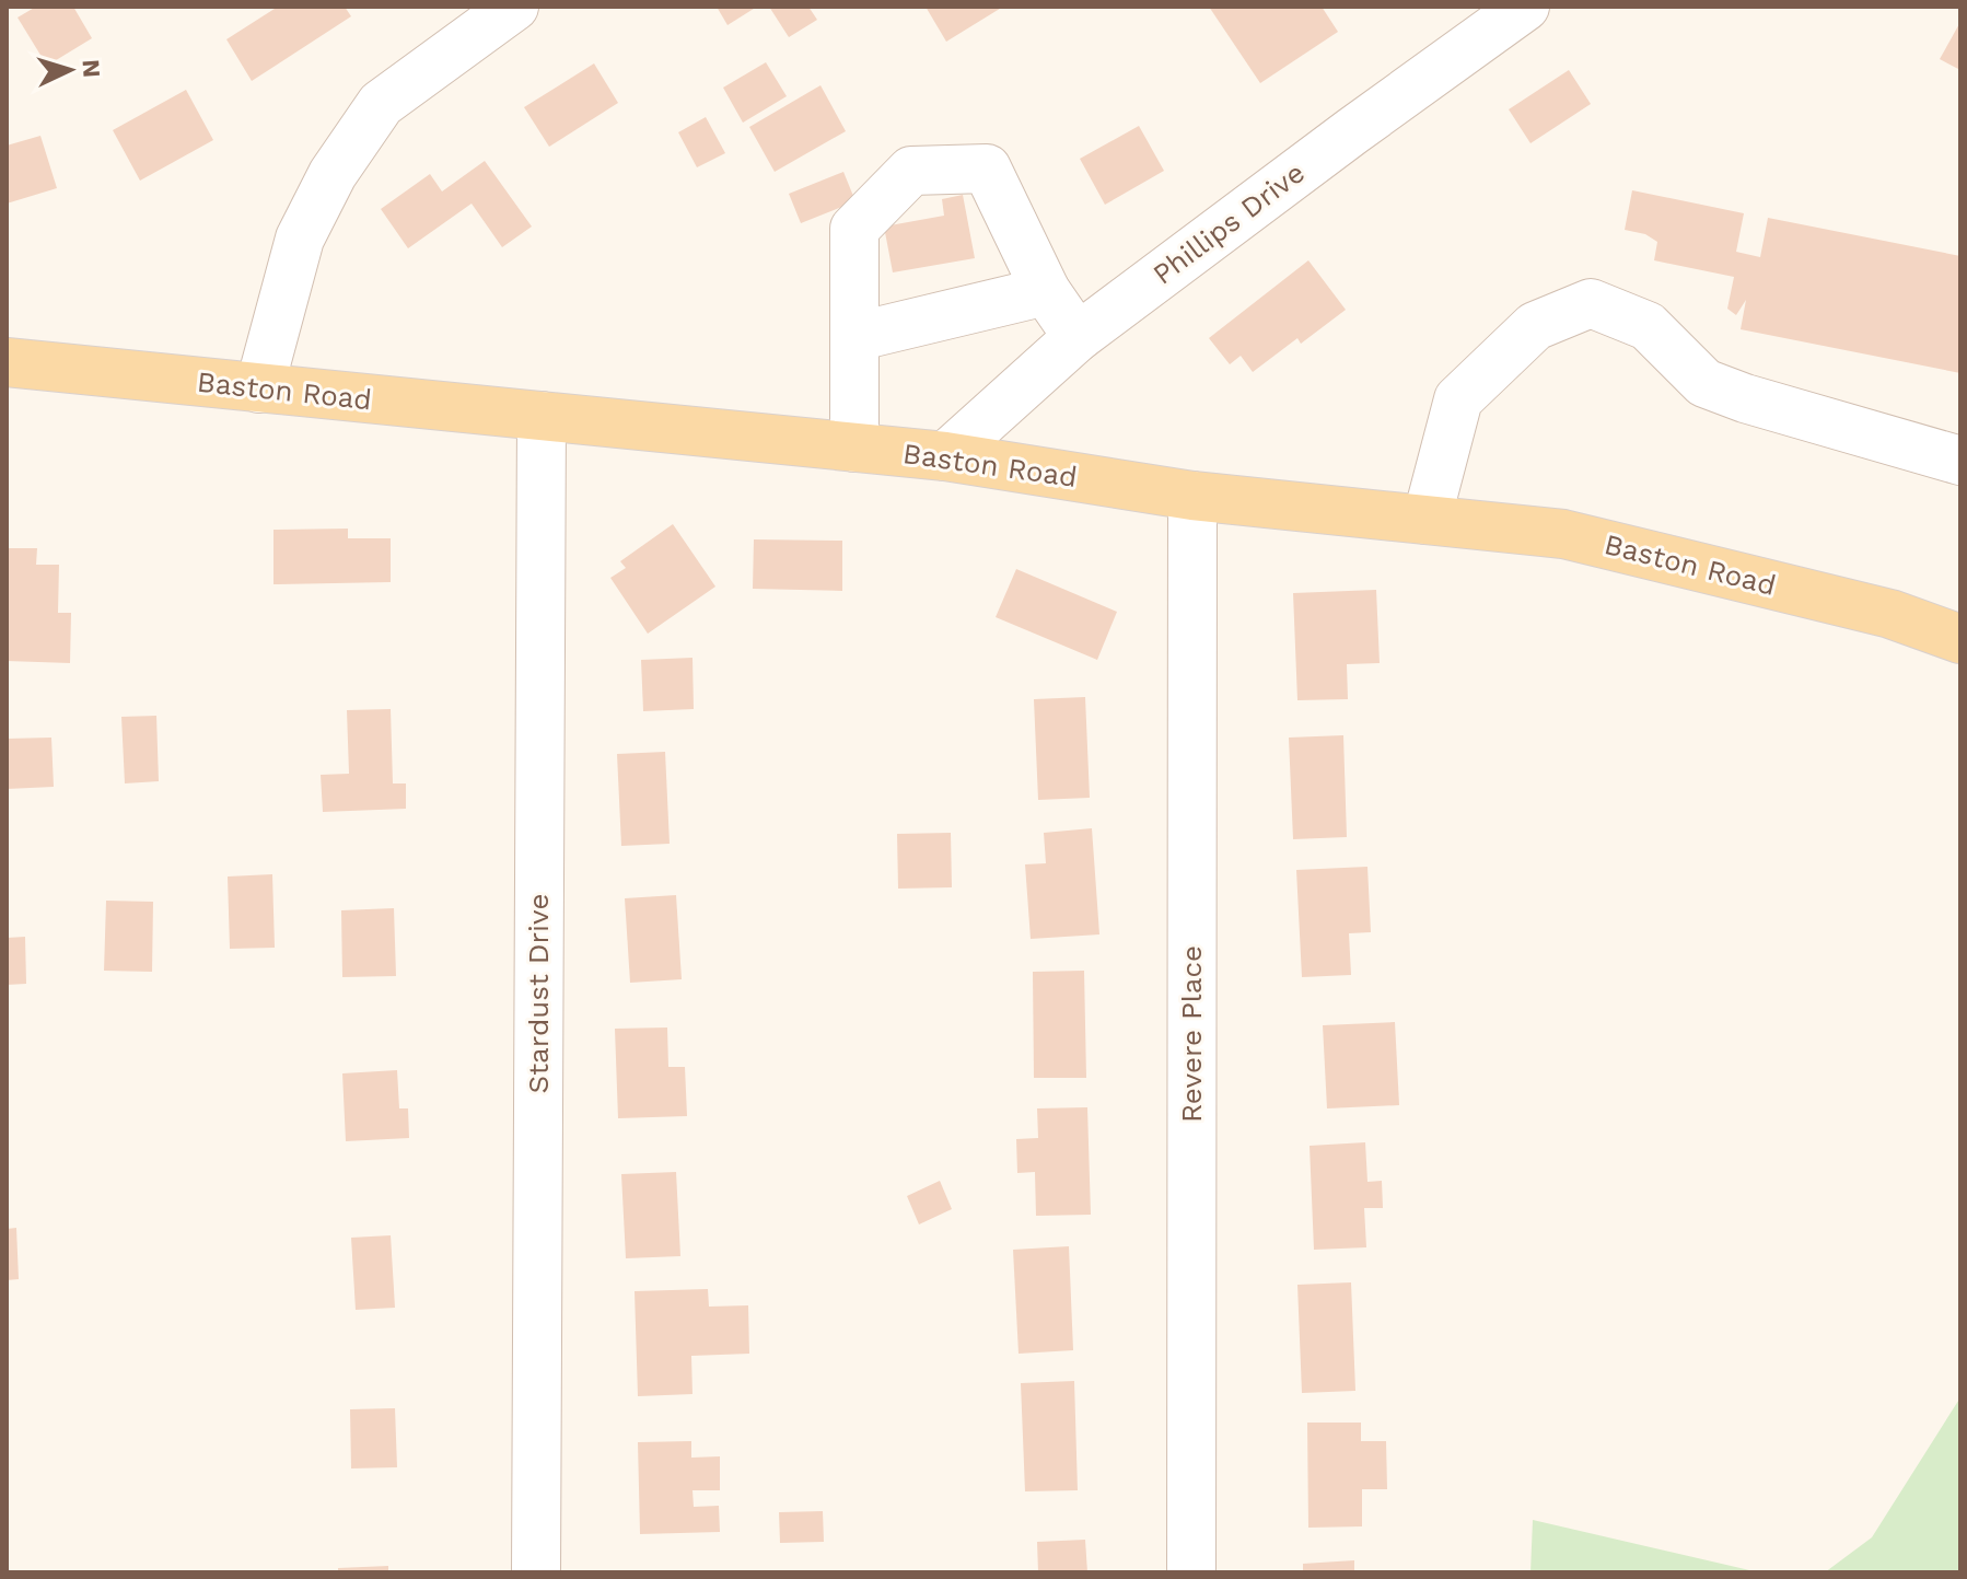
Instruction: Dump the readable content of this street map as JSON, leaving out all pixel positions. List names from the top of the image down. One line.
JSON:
{"streets":{"main road":["Baston Road"],"street":["Phillips Drive","Stardust Drive","Revere Place"]},"crossings":[["Phillips Drive","Baston Road"],["Baston Road","Stardust Drive"],["Baston Road","Revere Place"]],"north":"right"}
